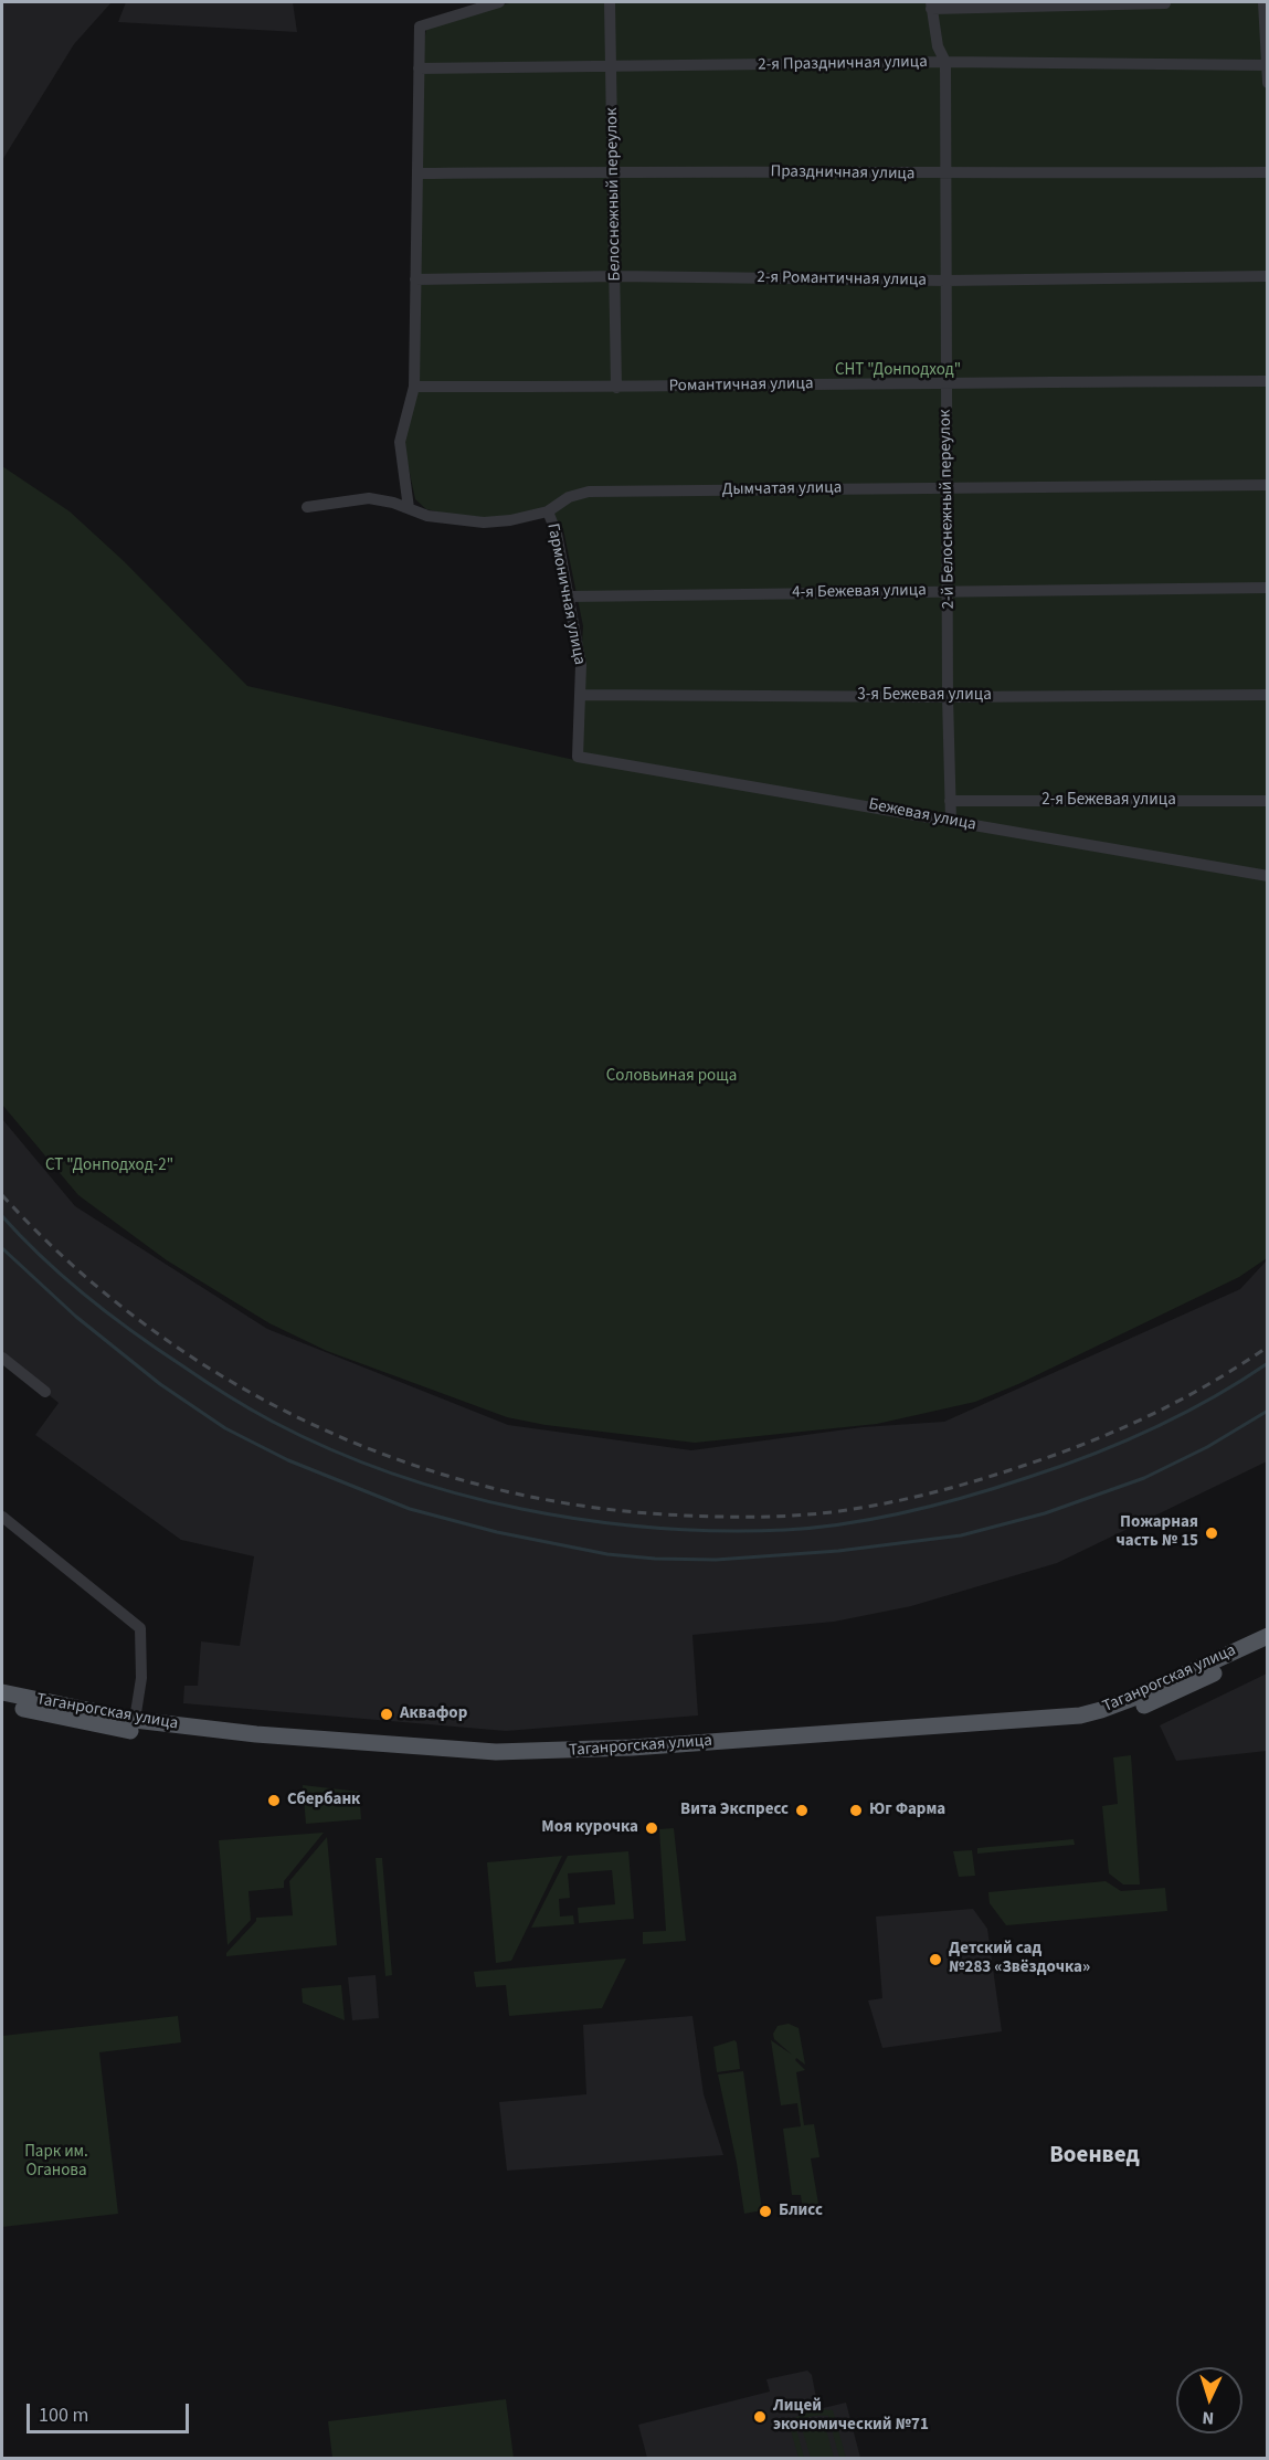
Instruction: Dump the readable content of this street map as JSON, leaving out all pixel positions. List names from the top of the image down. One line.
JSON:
{"streets":{"main road":["Таганрогская улица"],"street":["2-я Праздничная улица","Праздничная улица","Белоснежный переулок","2-я Романтичная улица","Романтичная улица","Дымчатая улица","2-й Белоснежный переулок","4-я Бежевая улица","Гармоничная улица","3-я Бежевая улица","2-я Бежевая улица","Бежевая улица"]},"crossings":[["2-я Праздничная улица","Белоснежный переулок"],["2-я Праздничная улица","2-й Белоснежный переулок"],["Праздничная улица","Белоснежный переулок"],["Праздничная улица","2-й Белоснежный переулок"],["Белоснежный переулок","2-я Романтичная улица"],["Белоснежный переулок","Романтичная улица"],["2-я Романтичная улица","2-й Белоснежный переулок"],["Романтичная улица","2-й Белоснежный переулок"],["Дымчатая улица","2-й Белоснежный переулок"],["Дымчатая улица","Гармоничная улица"],["2-й Белоснежный переулок","4-я Бежевая улица"],["2-й Белоснежный переулок","3-я Бежевая улица"],["2-й Белоснежный переулок","2-я Бежевая улица"],["2-й Белоснежный переулок","Бежевая улица"],["4-я Бежевая улица","Гармоничная улица"],["Гармоничная улица","3-я Бежевая улица"],["Гармоничная улица","Бежевая улица"]],"districts":["Военвед"],"parks":["СНТ \"Донподход\"","Соловьиная роща","СТ \"Донподход-2\"","Парк им. Оганова"],"places":["Пожарная часть № 15","Аквафор","Сбербанк","Вита Экспресс","Юг Фарма","Моя курочка","Детский сад №283 «Звёздочка»","Блисс","Лицей экономический №71"],"scale_bar":"100 m","north":"bottom"}
